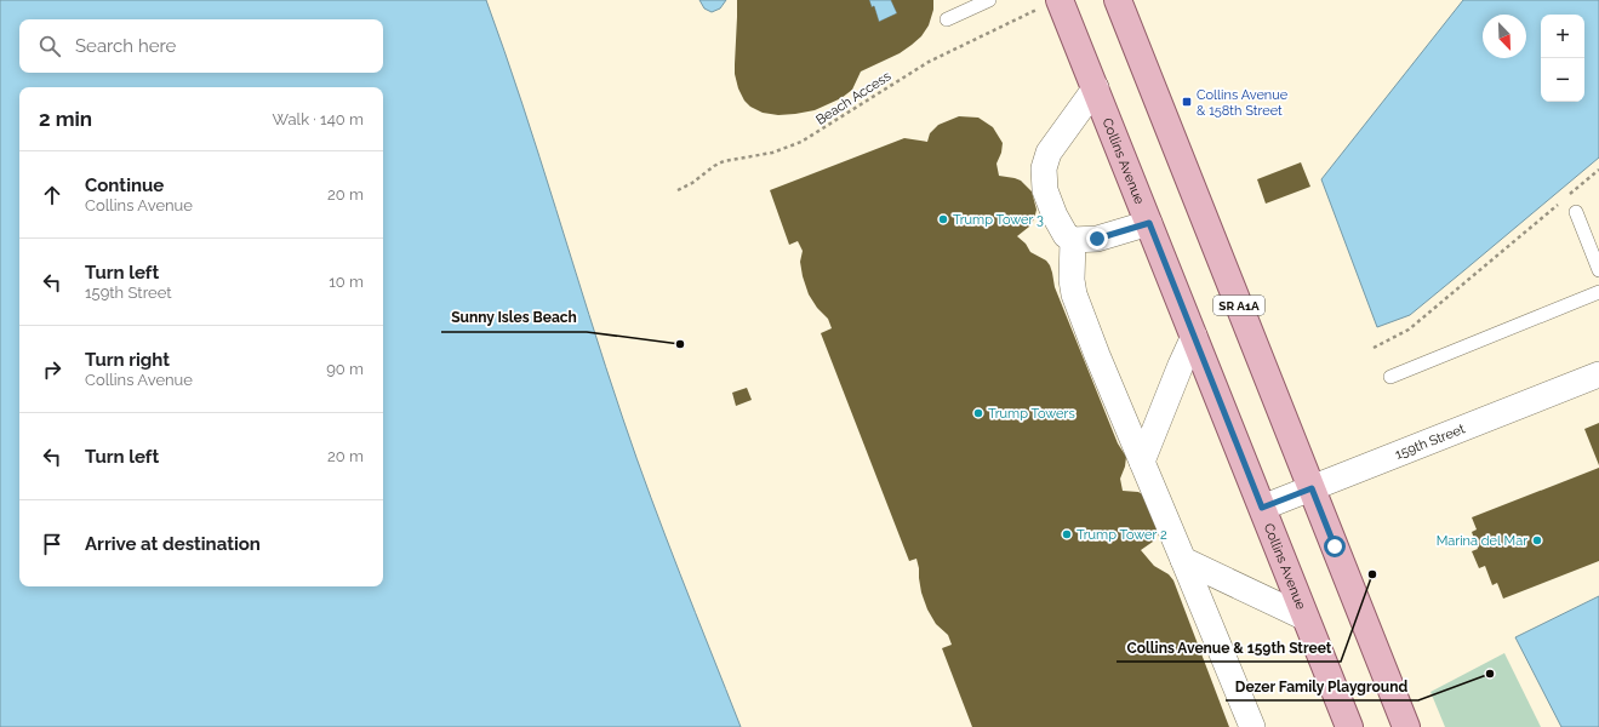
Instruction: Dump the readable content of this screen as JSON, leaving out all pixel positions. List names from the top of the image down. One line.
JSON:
{"streets":{"main road":["Collins Avenue","SR A1A"],"street":["159th Street"],"path":["Beach Access"]},"crossings":[["Beach Access","Collins Avenue"],["Collins Avenue","159th Street"],["SR A1A","159th Street"]],"places":{"transit":["Collins Avenue & 158th Street"],"other":["Trump Tower 3","Sunny Isles Beach","Trump Towers","Trump Tower 2","Marina del Mar","Collins Avenue & 159th Street","Dezer Family Playground"]},"north":"bottom right","page":{"map_buttons":["+","−"],"search":"Search here","heading":["2 min","Walk · 140 m"],"list":[["Continue","Collins Avenue","20 m"],["Turn left","159th Street","10 m"],["Turn right","Collins Avenue","90 m"],["Turn left","20 m"],"Arrive at destination"]}}
